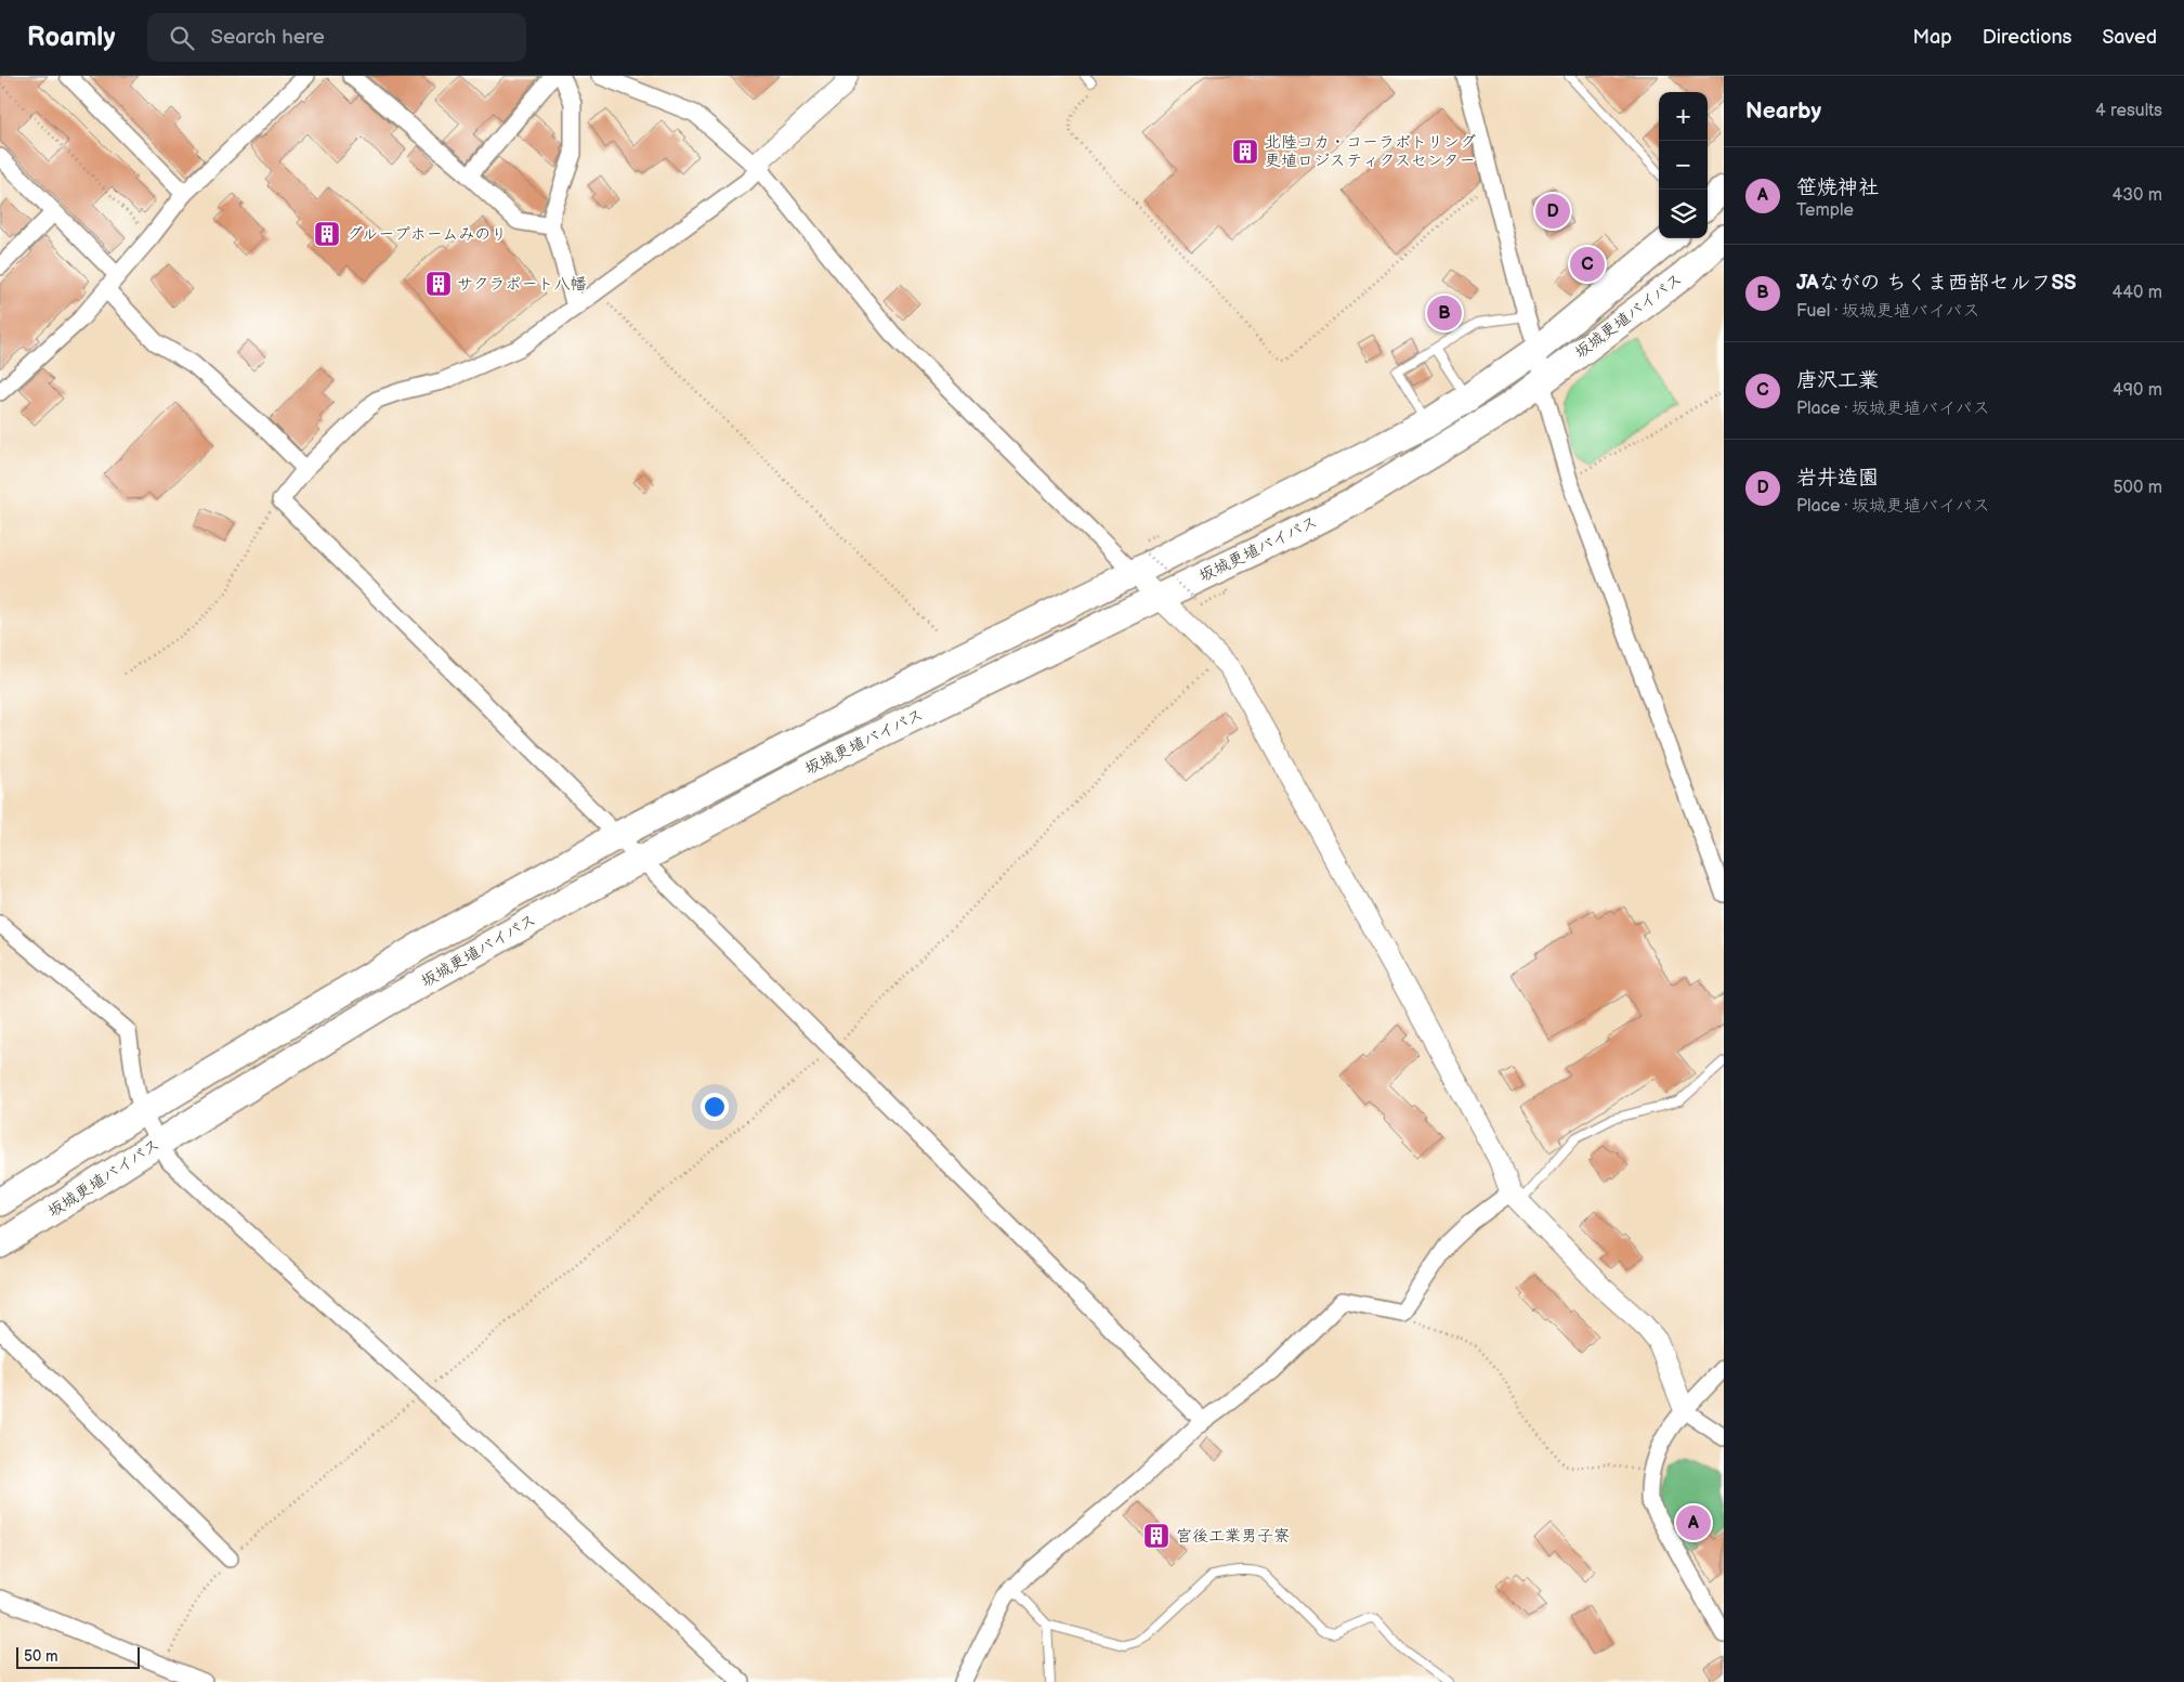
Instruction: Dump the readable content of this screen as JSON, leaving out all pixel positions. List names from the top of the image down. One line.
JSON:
{"streets":{"highway":["坂城更埴バイパス"]},"places":{"building":["北陸コカ・コーラボトリング 更埴ロジスティクスセンター","グループホームみのり","サクラポート八幡","宮後工業男子寮"]},"scale_bar":"50 m","page":{"header":"Roamly","search":"Search here","nav":["Map","Directions","Saved"],"heading":["Nearby","4 results"],"map_buttons":["+","−"],"list":[{"mark":"A","name":"笹焼神社","note":"Temple","value":"430 m"},{"mark":"B","name":"JAながの ちくま西部セルフSS","note":"Fuel · 坂城更埴バイパス","value":"440 m"},{"mark":"C","name":"唐沢工業","note":"Place · 坂城更埴バイパス","value":"490 m"},{"mark":"D","name":"岩井造園","note":"Place · 坂城更埴バイパス","value":"500 m"}],"pins":["D","C","B","A"],"scale":"50 m"}}
